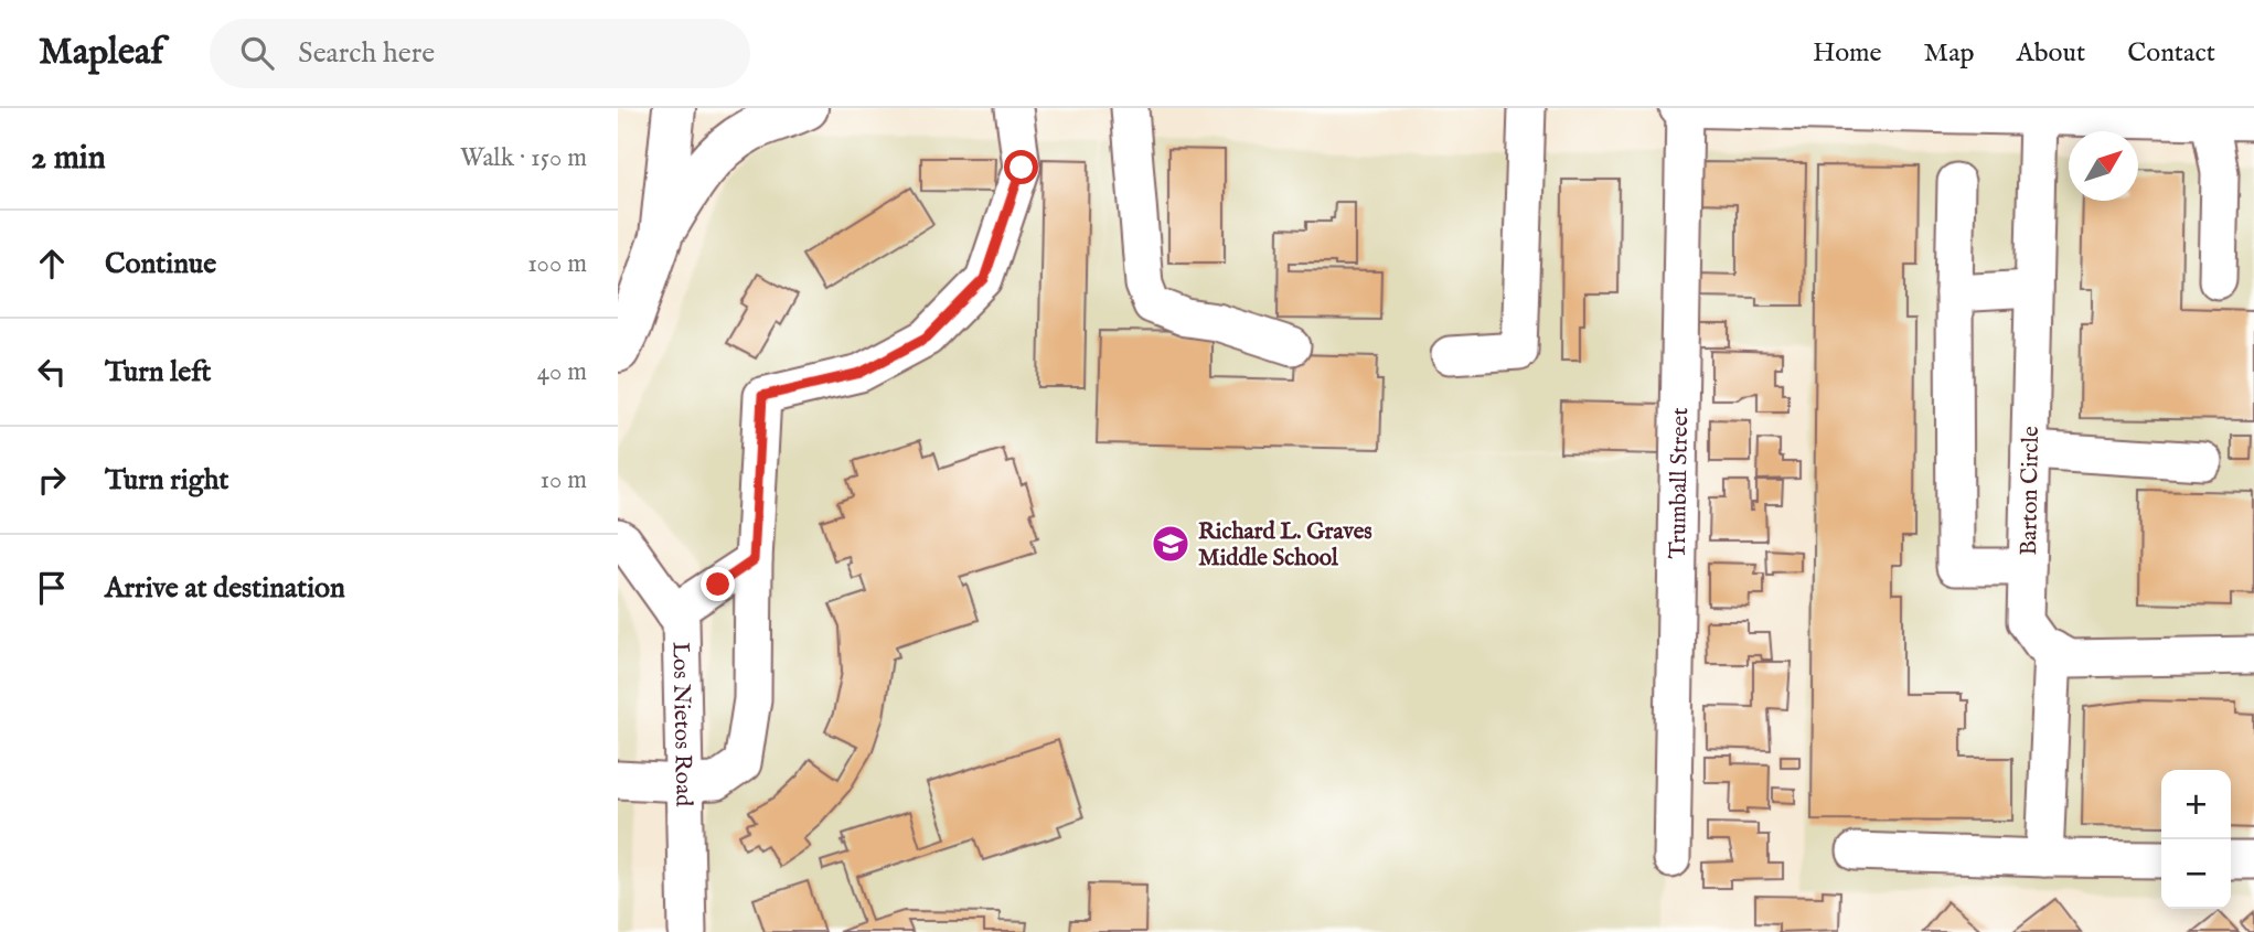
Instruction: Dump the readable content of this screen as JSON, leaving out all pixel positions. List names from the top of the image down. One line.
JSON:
{"streets":{"street":["Trumball Street","Barton Circle","Los Nietos Road"]},"places":{"school or university":["Richard L. Graves Middle School"]},"north":"top right","page":{"header":"Mapleaf","search":"Search here","nav":["Home","Map","About","Contact"],"heading":["2 min","Walk · 150 m"],"list":[["Continue","100 m"],["Turn left","40 m"],["Turn right","10 m"],"Arrive at destination"],"map_buttons":["+","−"]}}
